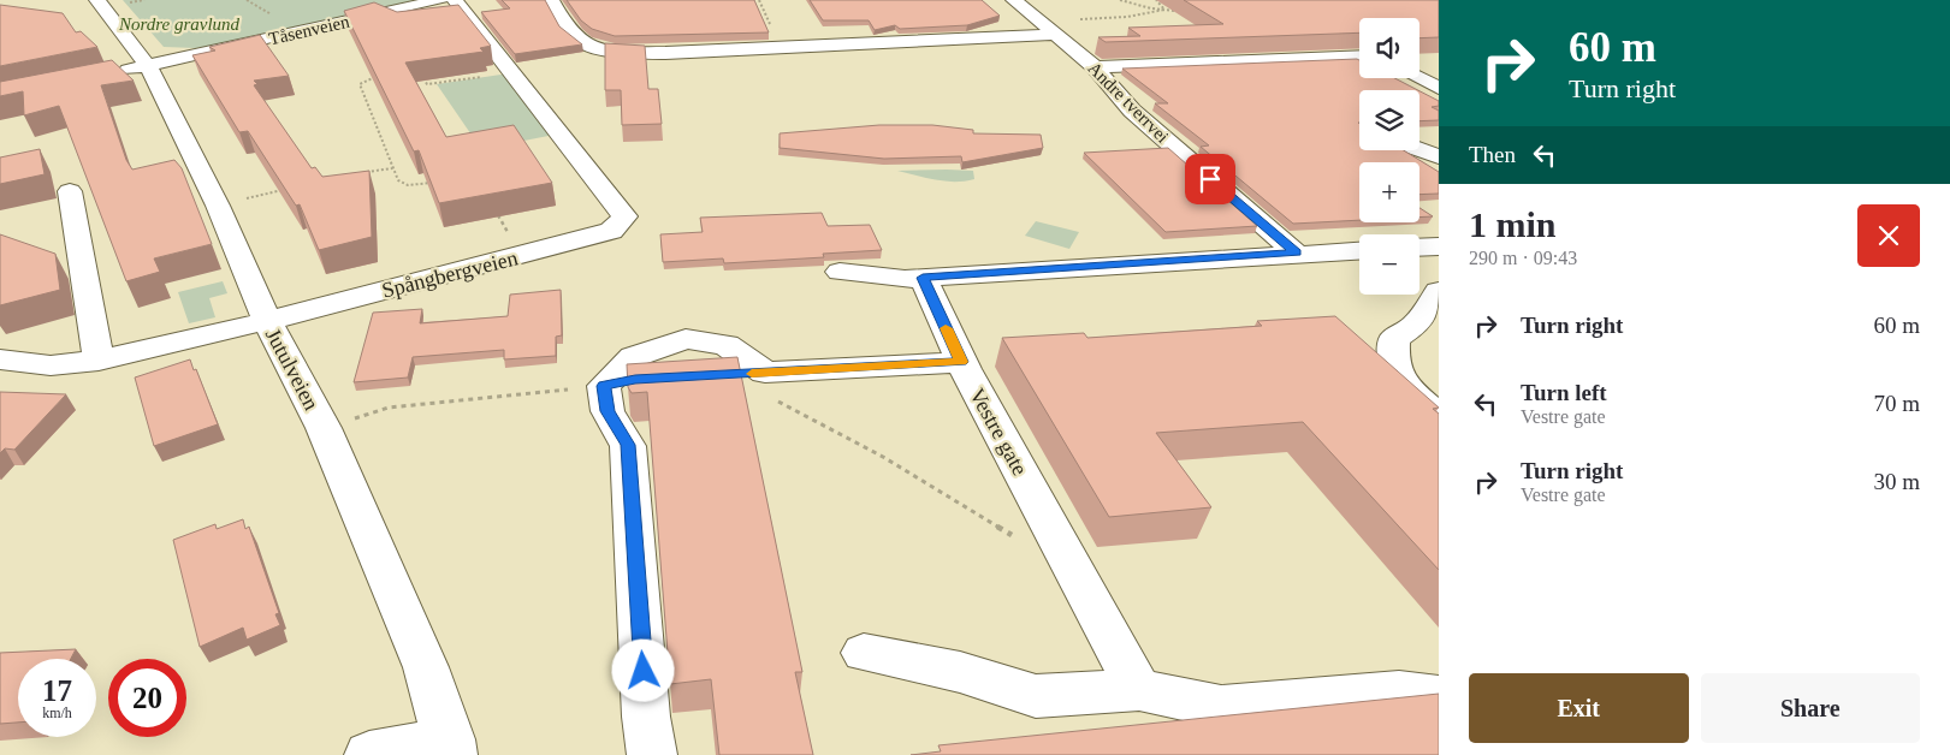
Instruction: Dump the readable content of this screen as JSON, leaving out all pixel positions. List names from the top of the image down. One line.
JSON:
{"streets":{"street":["Tåsenveien","Andre tverrvei","Spångbergveien","Jutulveien","Vestre gate"]},"crossings":[["Tåsenveien","Jutulveien"],["Spångbergveien","Jutulveien"]],"parks":["Nordre gravlund"],"page":{"turn":["60 m","Turn right"],"map_buttons":["+","−"],"then":"Then","heading":["1 min","290 m · 09:43"],"list":[{"name":"Turn right","value":"60 m"},{"name":"Turn left","note":"Vestre gate","value":"70 m"},{"name":"Turn right","note":"Vestre gate","value":"30 m"}],"speed":"17 km/h","limit":"20","buttons":["Exit","Share"]}}
